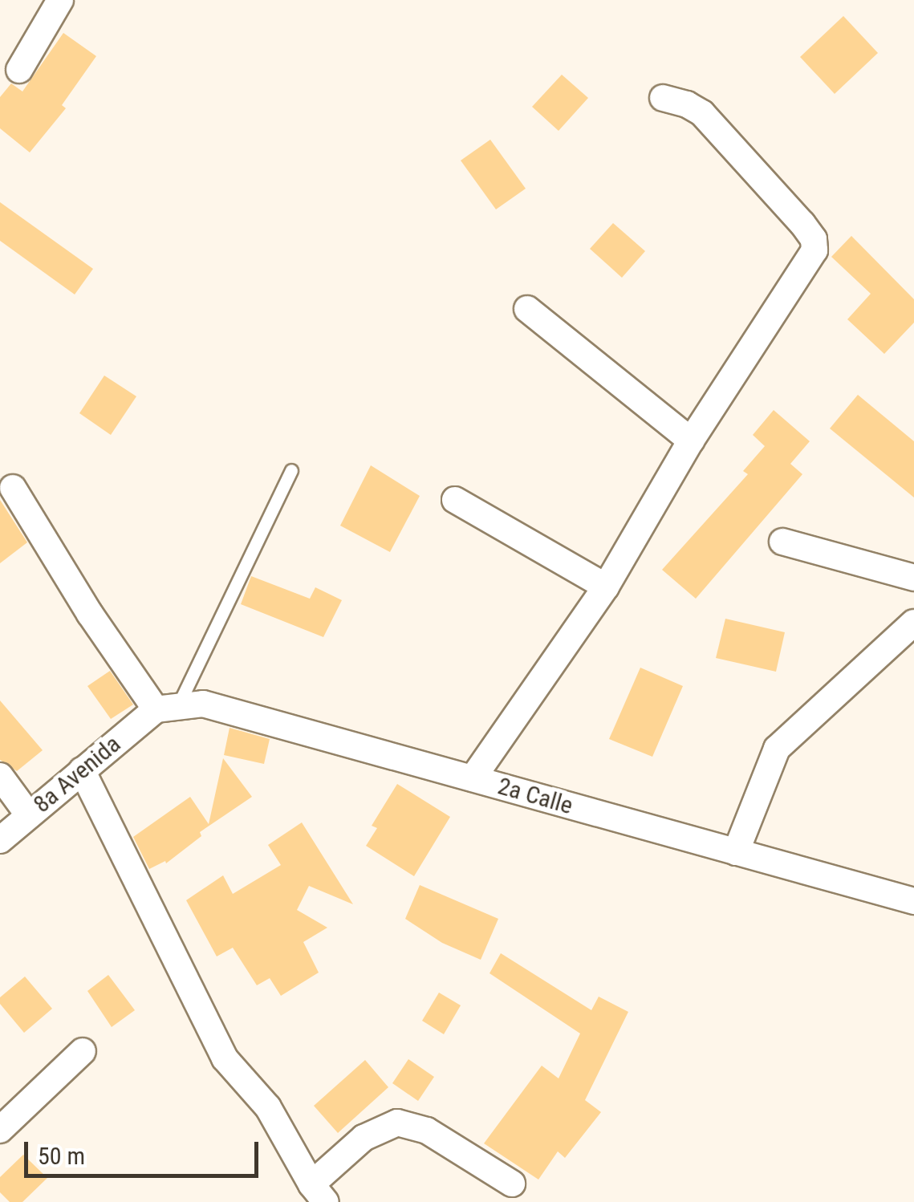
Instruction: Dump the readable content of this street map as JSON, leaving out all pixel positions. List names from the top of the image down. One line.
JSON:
{"streets":{"street":["8a Avenida","2a Calle"]},"crossings":[["8a Avenida","2a Calle"]],"scale_bar":"50 m"}
